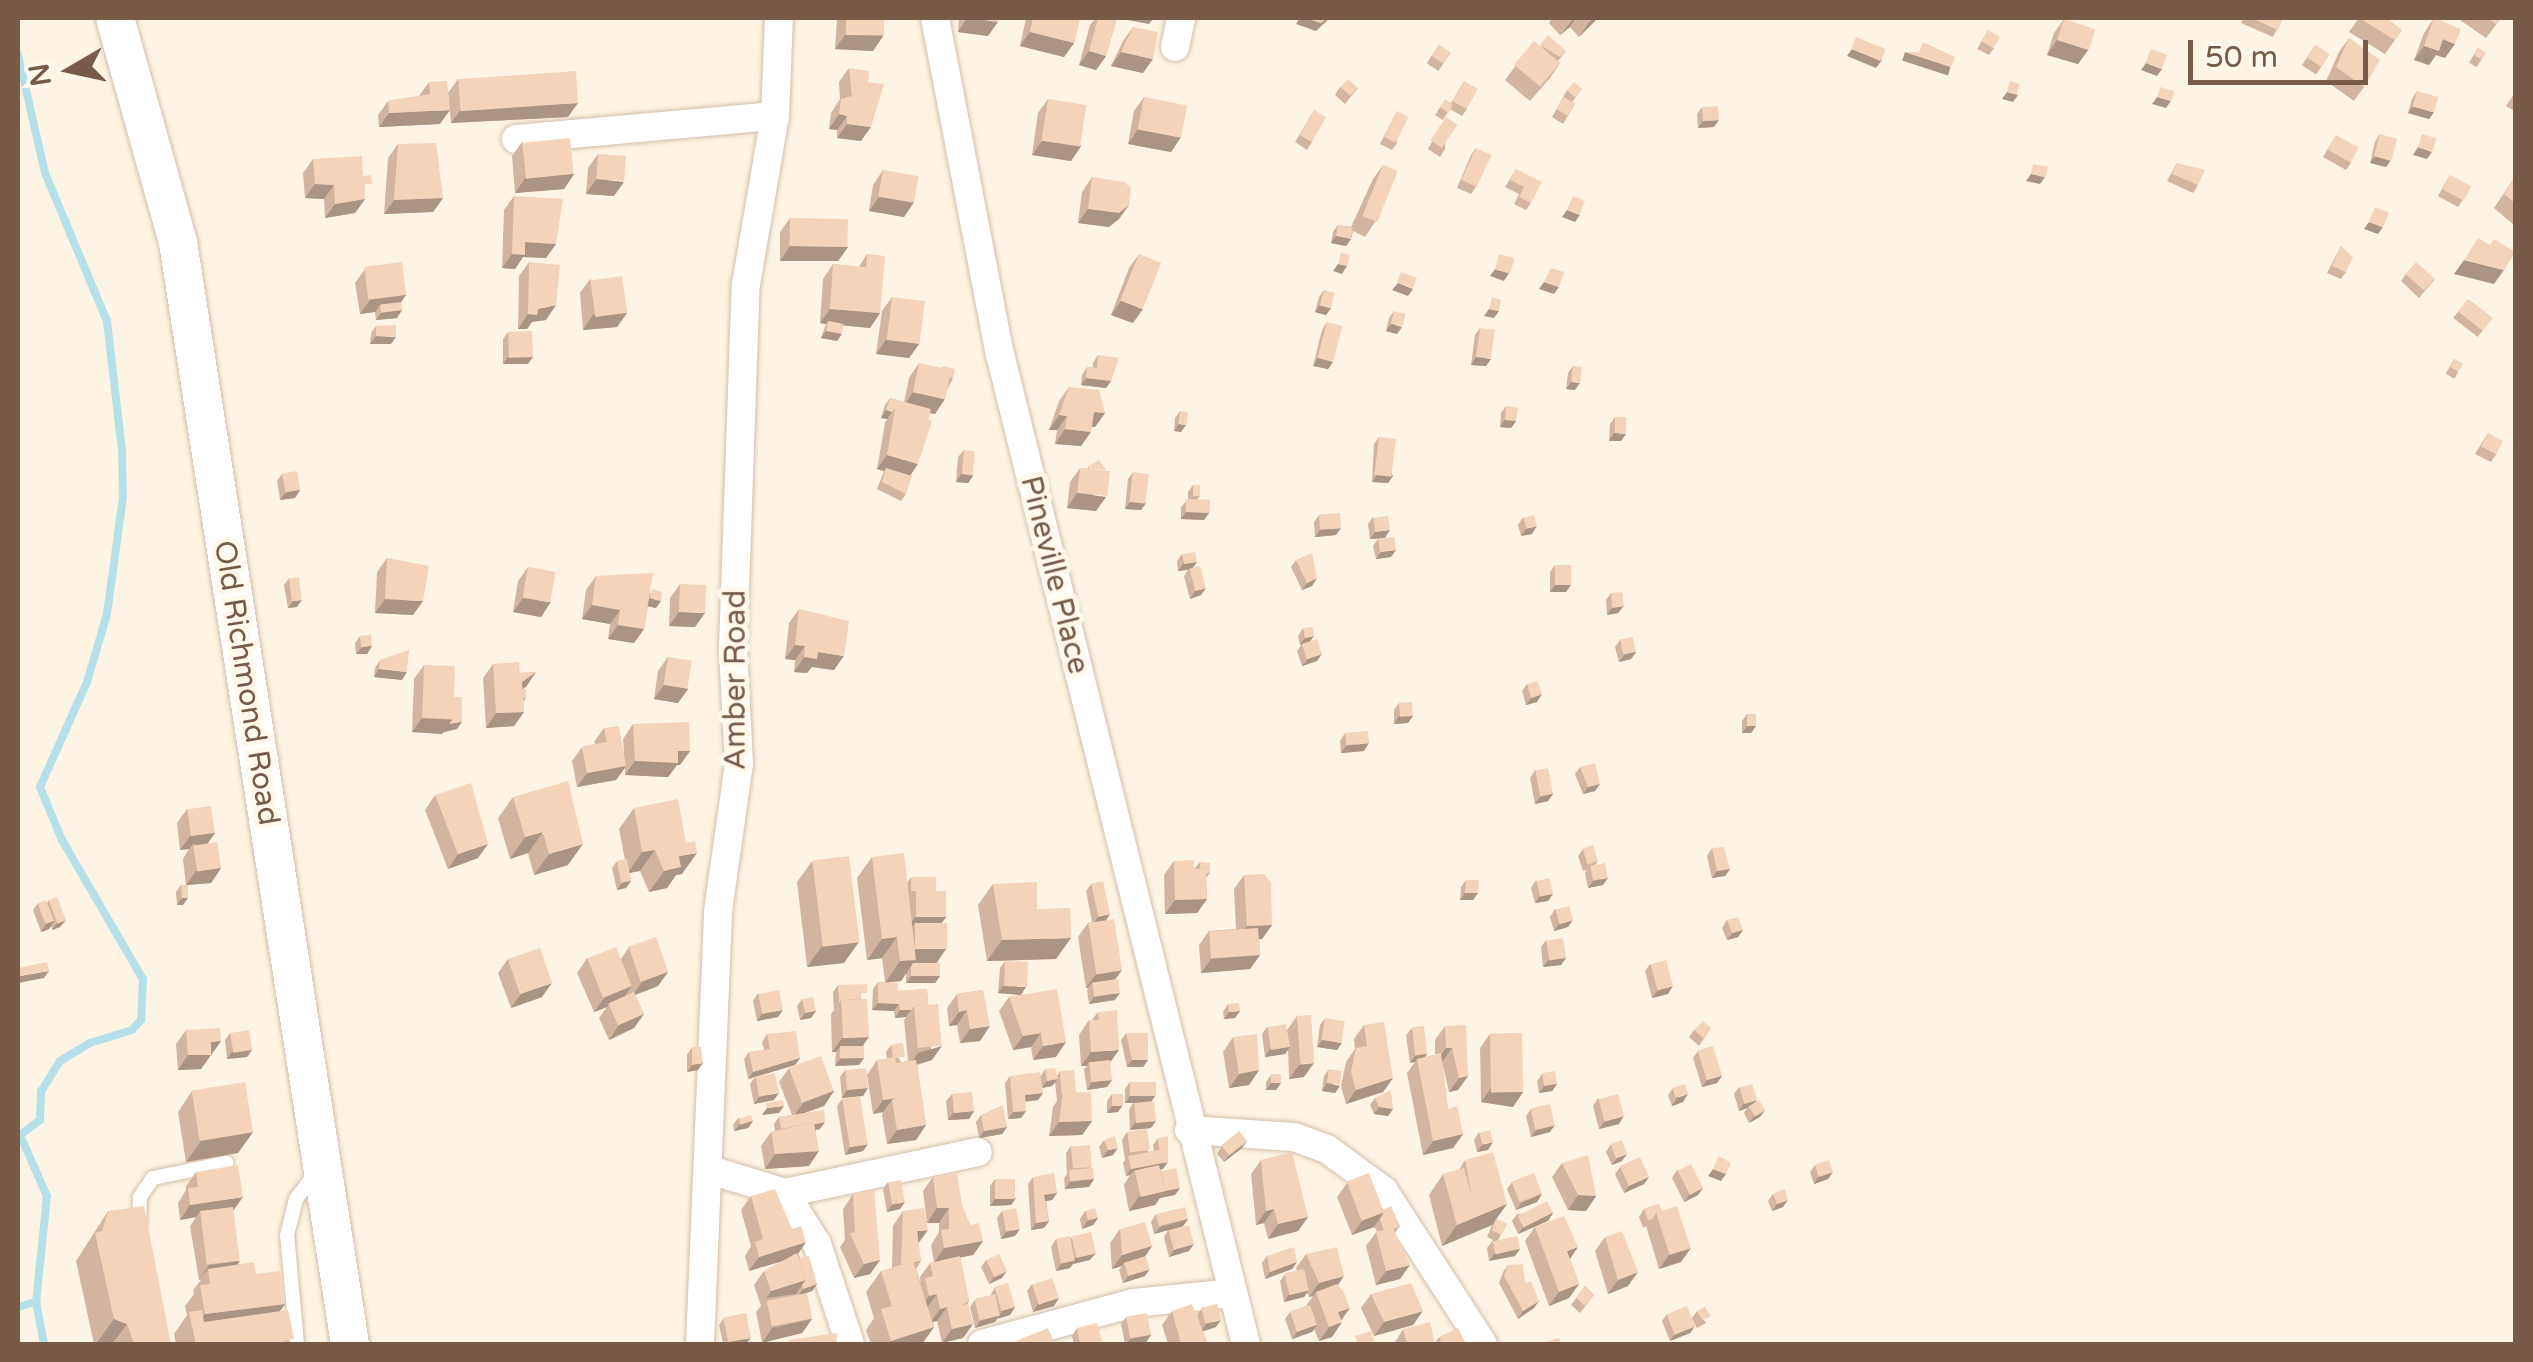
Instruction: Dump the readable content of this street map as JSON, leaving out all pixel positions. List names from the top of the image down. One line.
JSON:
{"streets":{"street":["Pineville Place","Amber Road","Old Richmond Road"]},"scale_bar":"50 m","north":"left"}
